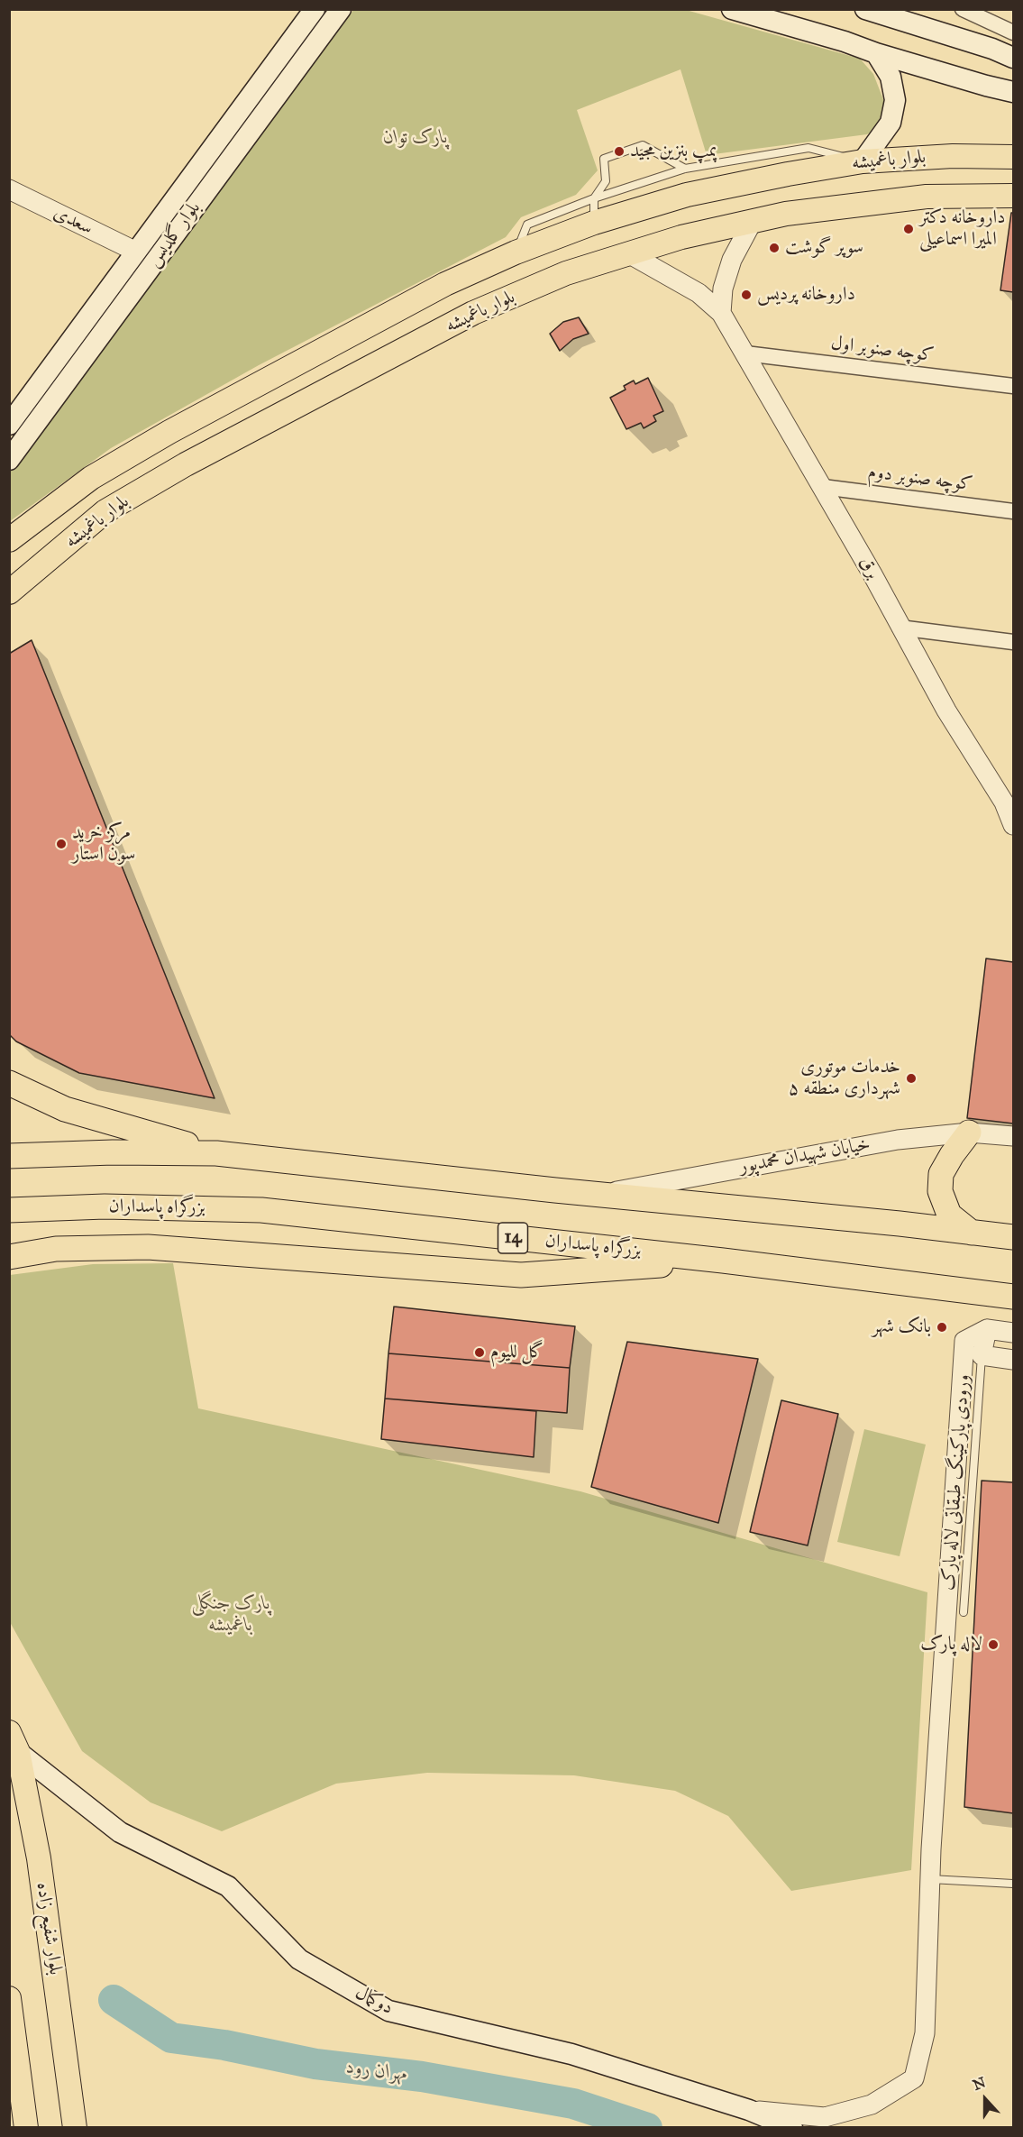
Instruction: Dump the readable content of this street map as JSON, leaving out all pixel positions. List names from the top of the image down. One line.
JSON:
{"streets":{"highway":["بزرگراه پاسداران","14"],"main road":["بلوار باغمیشه","بلوار گلدیس","بلوار شفیع زاده","دوکمال"],"street":["سعدی","کوچه صنوبر اول","کوچه صنوبر دوم","برق","خیابان شهیدان محمدپور"],"lane":["ورودی پارکینگ طبقاتی لاله پارک"]},"crossings":[["بلوار باغمیشه","برق"],["سعدی","بلوار گلدیس"],["کوچه صنوبر اول","برق"],["کوچه صنوبر دوم","برق"],["بلوار شفیع زاده","دوکمال"]],"water":["مهران رود"],"parks":["پارک توان","پارک جنگلی باغمیشه"],"places":["پمپ بنزین مجید","داروخانه دکتر المیرا اسماعیلی","سوپر گوشت","داروخانه پردیس","مرکز خرید سون استار","خدمات موتوری شهرداری منطقه ۵","بانک شهر","گل للیوم","لاله پارک"],"north":"top"}
